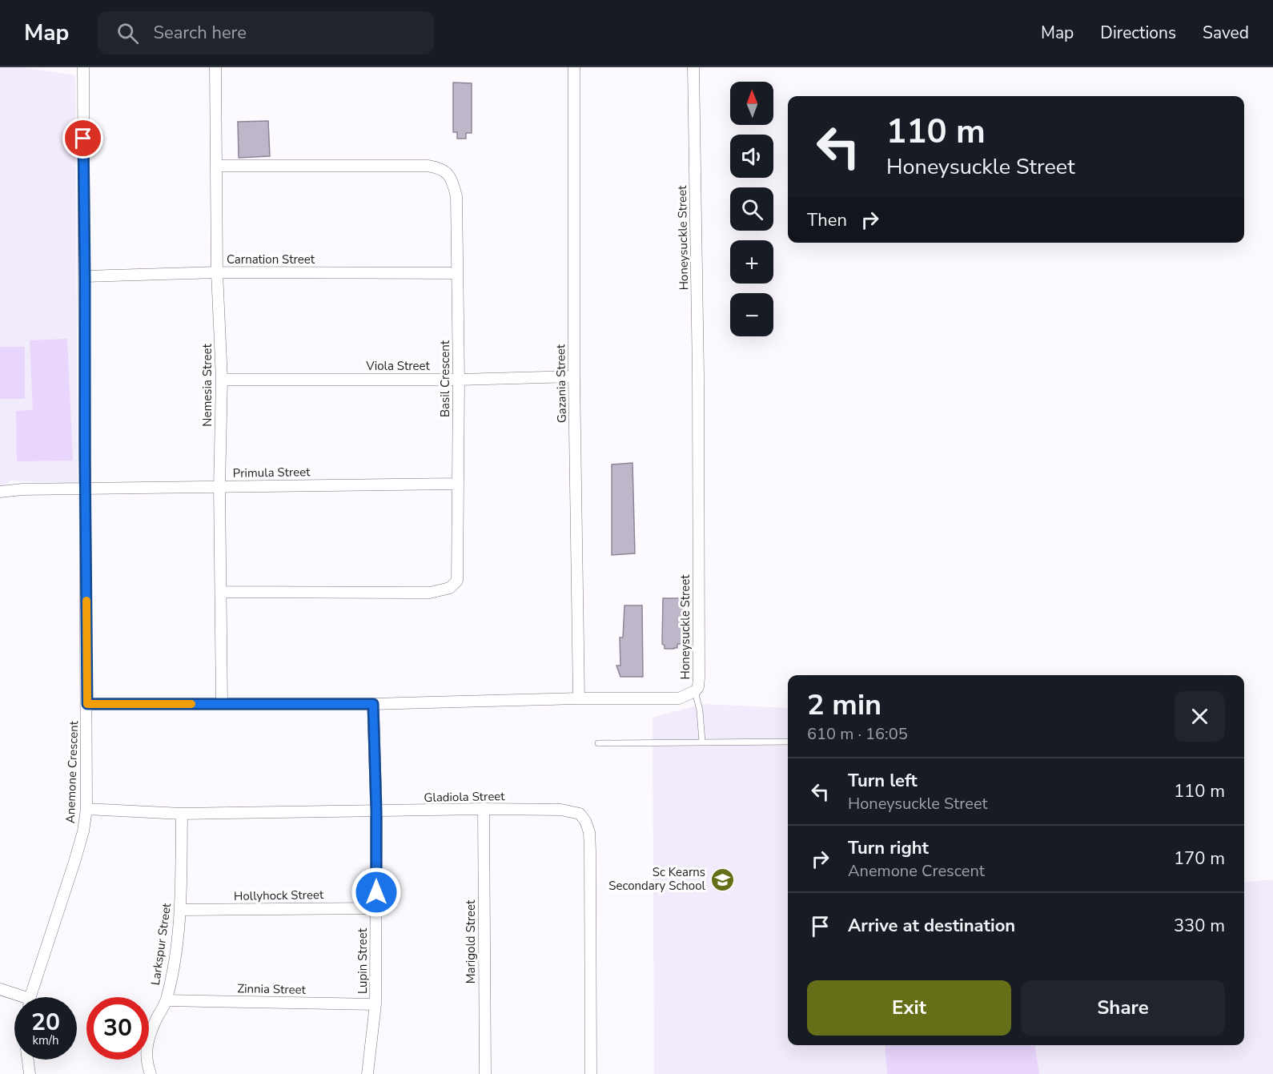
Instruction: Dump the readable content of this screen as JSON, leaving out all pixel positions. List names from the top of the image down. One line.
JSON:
{"streets":{"street":["Honeysuckle Street","Carnation Street","Viola Street","Basil Crescent","Gazania Street","Nemesia Street","Primula Street","Anemone Crescent","Gladiola Street","Hollyhock Street","Marigold Street","Larkspur Street","Lupin Street","Zinnia Street"]},"crossings":[["Honeysuckle Street","Gazania Street"],["Honeysuckle Street","Nemesia Street"],["Honeysuckle Street","Anemone Crescent"],["Honeysuckle Street","Lupin Street"],["Carnation Street","Basil Crescent"],["Carnation Street","Nemesia Street"],["Carnation Street","Anemone Crescent"],["Viola Street","Basil Crescent"],["Viola Street","Gazania Street"],["Viola Street","Nemesia Street"],["Basil Crescent","Nemesia Street"],["Basil Crescent","Primula Street"],["Nemesia Street","Primula Street"],["Primula Street","Anemone Crescent"],["Anemone Crescent","Gladiola Street"],["Gladiola Street","Marigold Street"],["Gladiola Street","Larkspur Street"],["Gladiola Street","Lupin Street"],["Hollyhock Street","Larkspur Street"],["Hollyhock Street","Lupin Street"],["Larkspur Street","Zinnia Street"],["Lupin Street","Zinnia Street"]],"places":{"school or university":["Sc Kearns Secondary School"]},"north":"top","page":{"header":"Map","search":"Search here","nav":["Map","Directions","Saved"],"map_buttons":["+","−"],"turn":["110 m","Honeysuckle Street"],"then":"Then","heading":["2 min","610 m · 16:05"],"list":[{"name":"Turn left","note":"Honeysuckle Street","value":"110 m"},{"name":"Turn right","note":"Anemone Crescent","value":"170 m"},{"name":"Arrive at destination","value":"330 m"}],"buttons":["Exit","Share"],"speed":"20 km/h","limit":"30"}}
